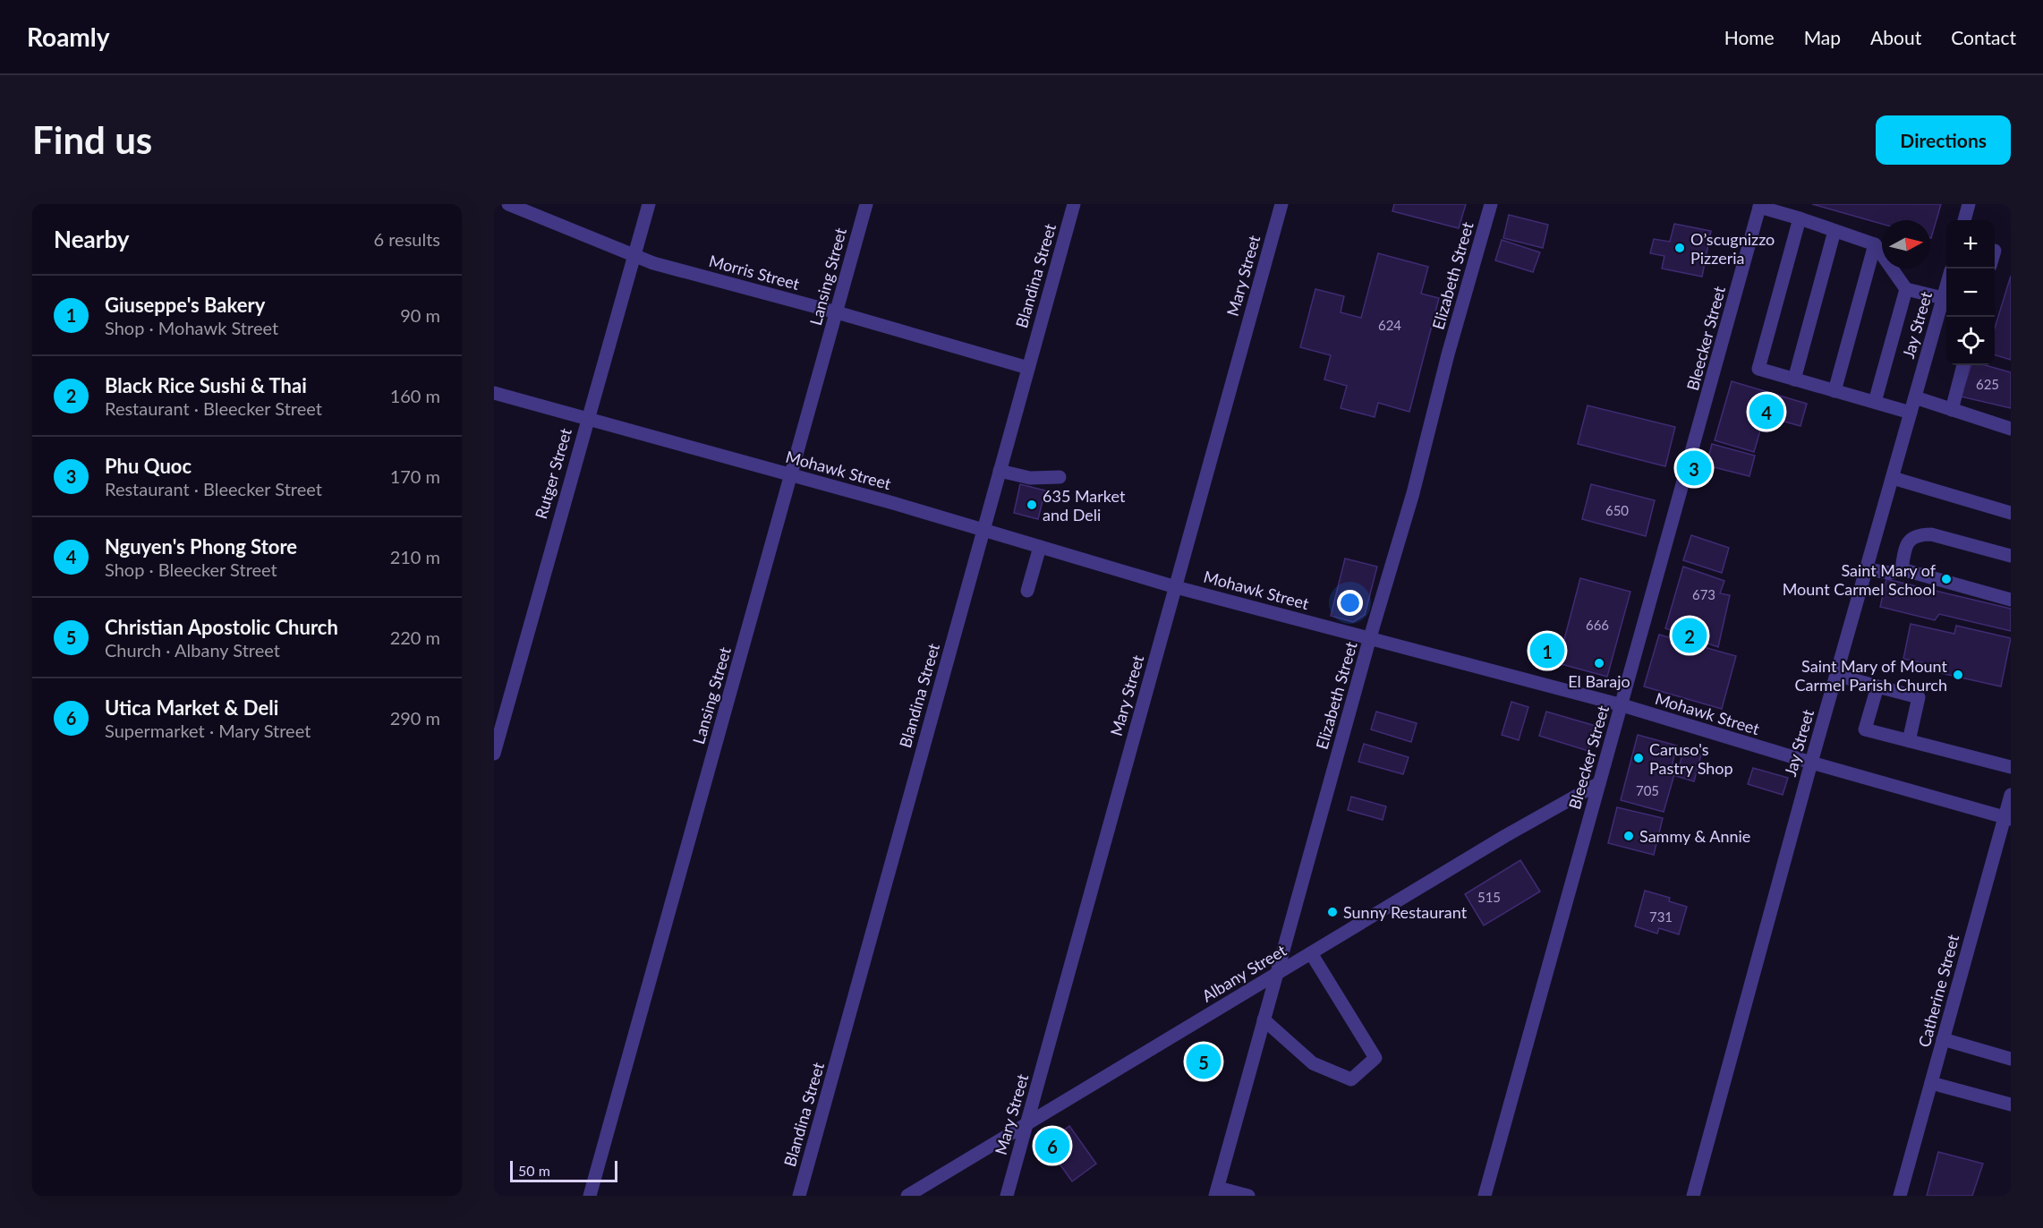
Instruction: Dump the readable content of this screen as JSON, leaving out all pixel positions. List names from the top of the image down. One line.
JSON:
{"streets":{"street":["Morris Street","Blandina Street","Mary Street","Elizabeth Street","Lansing Street","Jay Street","Bleecker Street","Mohawk Street","Rutger Street","Albany Street","Catherine Street"]},"crossings":[["Morris Street","Blandina Street"],["Morris Street","Lansing Street"],["Morris Street","Rutger Street"],["Blandina Street","Mohawk Street"],["Mary Street","Mohawk Street"],["Mary Street","Albany Street"],["Elizabeth Street","Mohawk Street"],["Elizabeth Street","Albany Street"],["Lansing Street","Mohawk Street"],["Jay Street","Mohawk Street"],["Bleecker Street","Mohawk Street"],["Bleecker Street","Albany Street"],["Mohawk Street","Rutger Street"],["Mohawk Street","Catherine Street"]],"places":["O’scugnizzo Pizzeria","635 Market and Deli","Saint Mary of Mount Carmel School","El Barajo","Saint Mary of Mount Carmel Parish Church","Caruso's Pastry Shop","Sammy & Annie","Sunny Restaurant"],"house_numbers":["624","625","650","673","666","705","515","731"],"scale_bar":"50 m","north":"right","page":{"header":"Roamly","nav":["Home","Map","About","Contact"],"buttons":"Directions","title":"Find us","heading":["Nearby","6 results"],"map_buttons":["+","−"],"list":[{"mark":"1","name":"Giuseppe's Bakery","note":"Shop · Mohawk Street","value":"90 m"},{"mark":"2","name":"Black Rice Sushi & Thai","note":"Restaurant · Bleecker Street","value":"160 m"},{"mark":"3","name":"Phu Quoc","note":"Restaurant · Bleecker Street","value":"170 m"},{"mark":"4","name":"Nguyen's Phong Store","note":"Shop · Bleecker Street","value":"210 m"},{"mark":"5","name":"Christian Apostolic Church","note":"Church · Albany Street","value":"220 m"},{"mark":"6","name":"Utica Market & Deli","note":"Supermarket · Mary Street","value":"290 m"}],"pins":["4","3","2","1","5","6"],"scale":"50 m"}}
